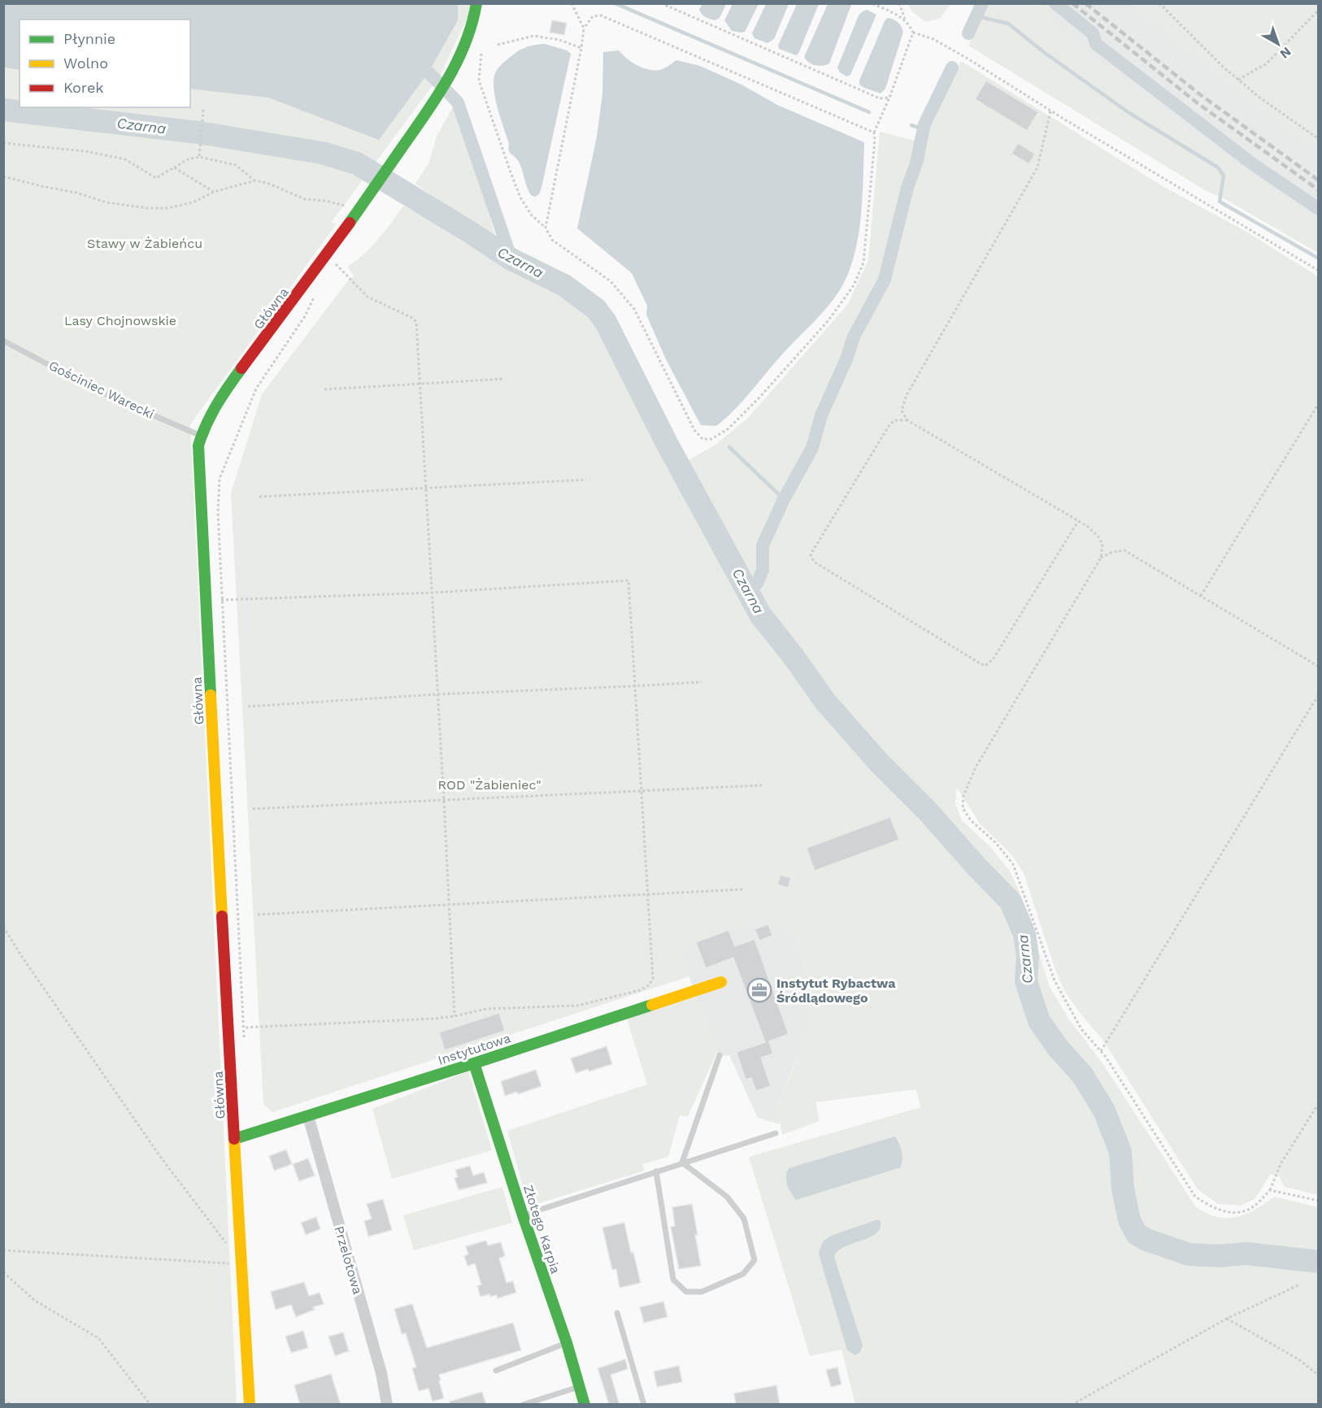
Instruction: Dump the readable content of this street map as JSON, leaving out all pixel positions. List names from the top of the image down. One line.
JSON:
{"streets":{"street":["Główna","Instytutowa","Złotego Karpia","Przelotowa"],"lane":["Gościniec Warecki"]},"crossings":[["Główna","Gościniec Warecki"],["Główna","Instytutowa"],["Instytutowa","Złotego Karpia"],["Instytutowa","Przelotowa"]],"water":["Czarna"],"parks":["Stawy w Żabieńcu","Lasy Chojnowskie","ROD \"Żabieniec\""],"places":{"office":["Instytut Rybactwa Śródlądowego"]},"legend":["Płynnie","Wolno","Korek"],"north":"bottom right"}
